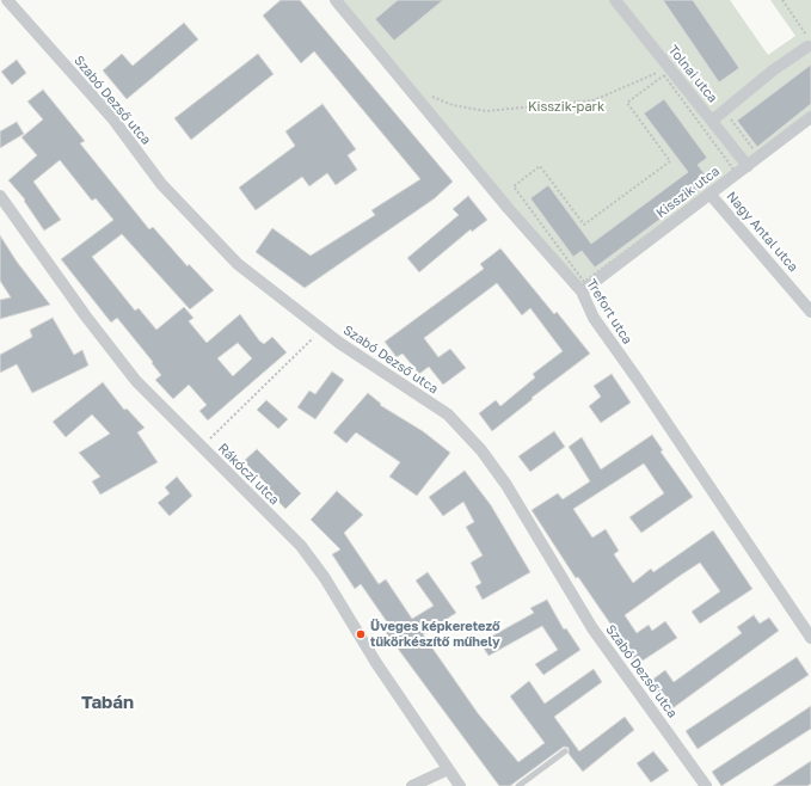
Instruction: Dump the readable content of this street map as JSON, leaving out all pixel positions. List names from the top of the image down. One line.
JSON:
{"streets":{"street":["Tolnai utca","Szabó Dezső utca","Kisszik utca","Nagy Antal utca","Trefort utca","Rákóczi utca"]},"crossings":[["Tolnai utca","Kisszik utca"],["Kisszik utca","Nagy Antal utca"],["Kisszik utca","Trefort utca"]],"districts":["Tabán"],"parks":["Kisszik-park"],"places":["Üveges képkeretező tükörkészítő műhely"]}
